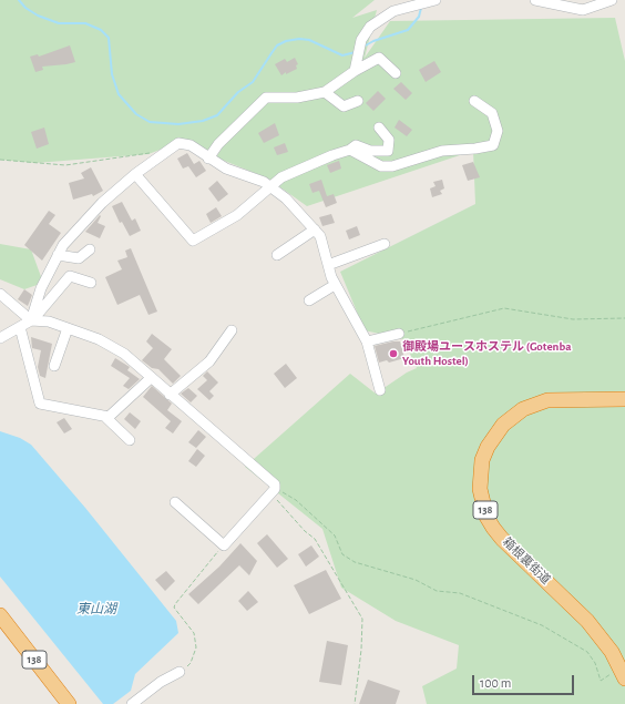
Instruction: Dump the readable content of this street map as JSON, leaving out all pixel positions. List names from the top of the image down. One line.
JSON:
{"streets":{"highway":["138","箱根裏街道"]},"water":["東山湖"],"places":["御殿場ユースホステル (Gotenba Youth Hostel)"],"scale_bar":"100 m"}
